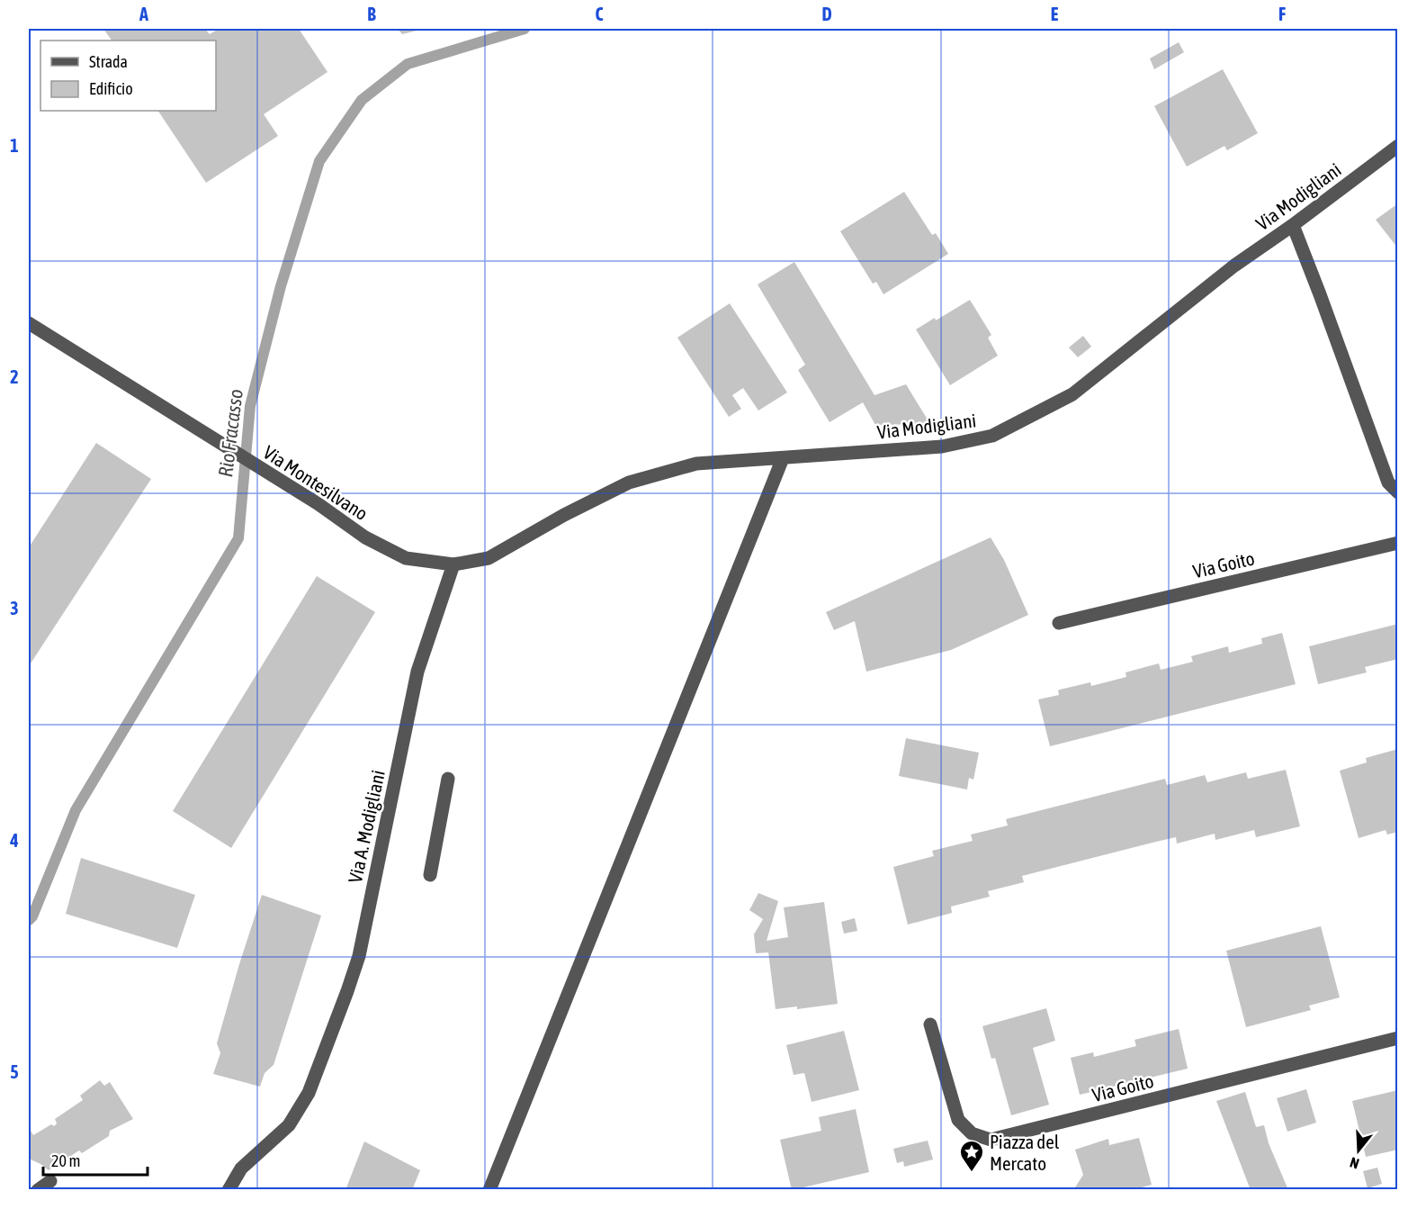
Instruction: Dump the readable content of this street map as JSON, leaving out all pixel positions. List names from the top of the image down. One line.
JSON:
{"streets":{"street":["Via Modigliani","Via Montesilvano","Via Goito","Via A. Modigliani"]},"crossings":[["Via Modigliani","Via Montesilvano"],["Via Modigliani","Via A. Modigliani"],["Via Montesilvano","Via A. Modigliani"]],"water":["Rio Fracasso"],"places":{"place":["Piazza del Mercato"]},"legend":["Strada","Edificio"],"scale_bar":"20 m","north":"bottom","grid":{"columns":["A","B","C","D","E","F"],"rows":["1","2","3","4","5"]}}
